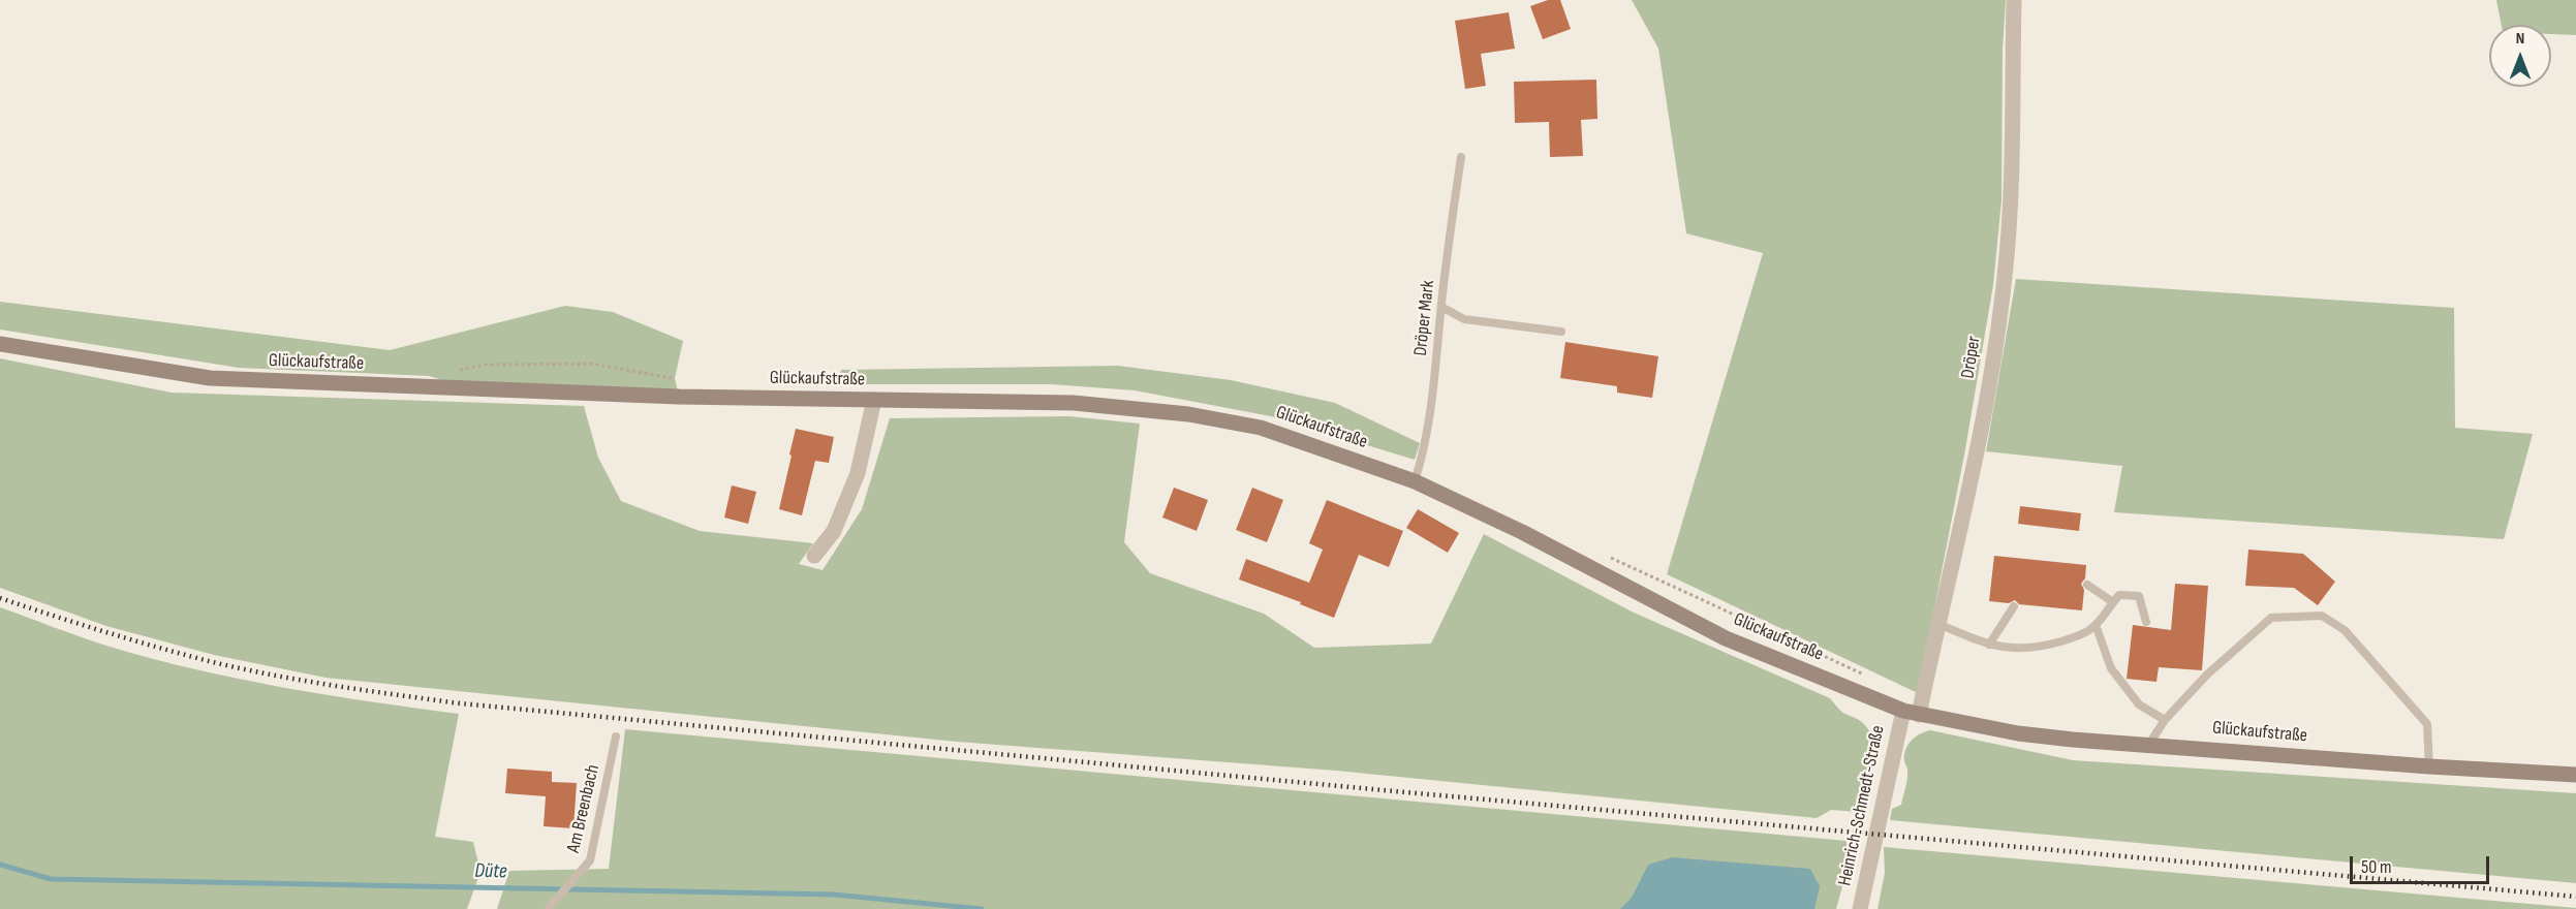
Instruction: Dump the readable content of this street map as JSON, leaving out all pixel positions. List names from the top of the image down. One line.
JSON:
{"streets":{"main road":["Glückaufstraße"],"street":["Dröper","Heinrich-Schmedt-Straße"],"lane":["Dröper Mark","Am Breenbach"]},"crossings":[["Dröper Mark","Glückaufstraße"],["Dröper","Glückaufstraße"],["Dröper","Heinrich-Schmedt-Straße"],["Glückaufstraße","Heinrich-Schmedt-Straße"]],"water":["Düte"],"scale_bar":"50 m","north":"top"}
